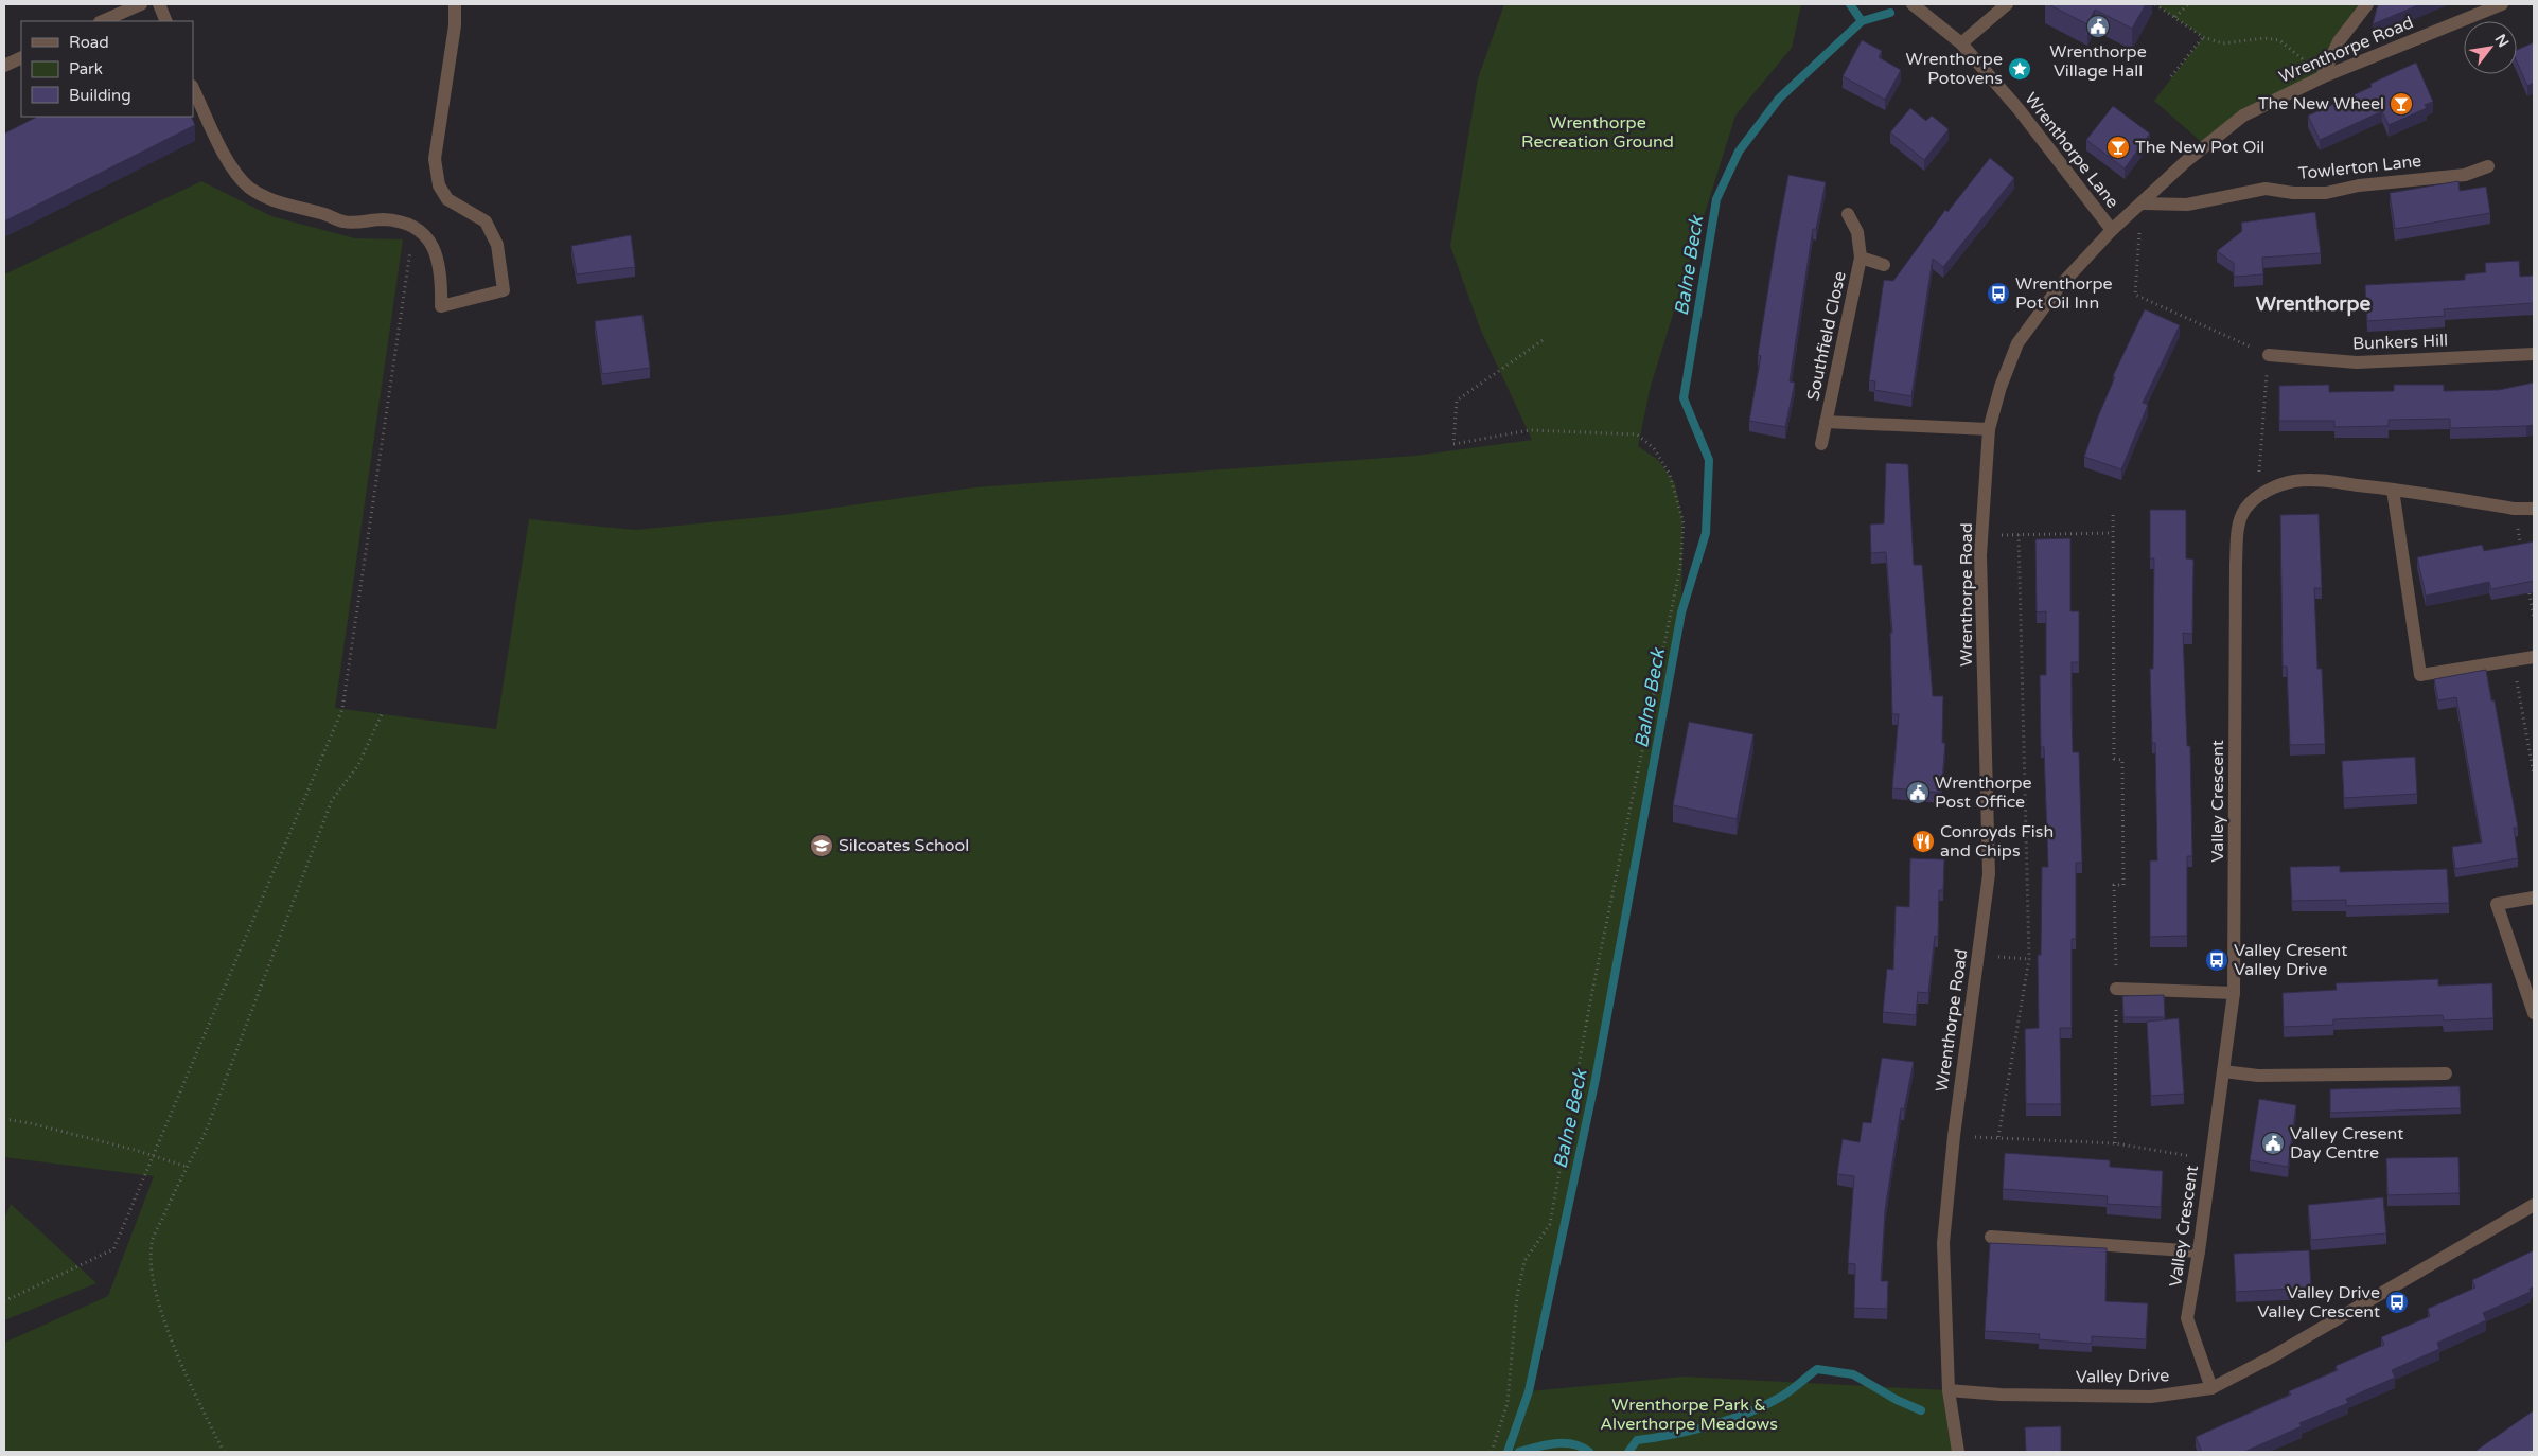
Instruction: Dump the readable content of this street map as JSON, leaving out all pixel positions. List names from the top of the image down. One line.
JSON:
{"streets":{"street":["Wrenthorpe Road","Wrenthorpe Lane","Towlerton Lane","Southfield Close","Bunkers Hill","Valley Crescent","Valley Drive"]},"crossings":[["Wrenthorpe Road","Wrenthorpe Lane"],["Wrenthorpe Road","Towlerton Lane"],["Wrenthorpe Road","Southfield Close"],["Wrenthorpe Road","Valley Drive"],["Valley Crescent","Valley Drive"]],"districts":["Wrenthorpe"],"water":["Balne Beck"],"parks":["Wrenthorpe Recreation Ground","Wrenthorpe Park & Alverthorpe Meadows"],"places":{"public building":["Wrenthorpe Village Hall","Wrenthorpe Post Office","Valley Cresent Day Centre"],"place":["Wrenthorpe Potovens"],"bar":["The New Wheel","The New Pot Oil"],"bus stop":["Wrenthorpe Pot Oil Inn","Valley Cresent Valley Drive","Valley Drive Valley Crescent"],"restaurant":["Conroyds Fish and Chips"],"school or university":["Silcoates School"]},"legend":["Road","Park","Building"],"north":"top right"}
